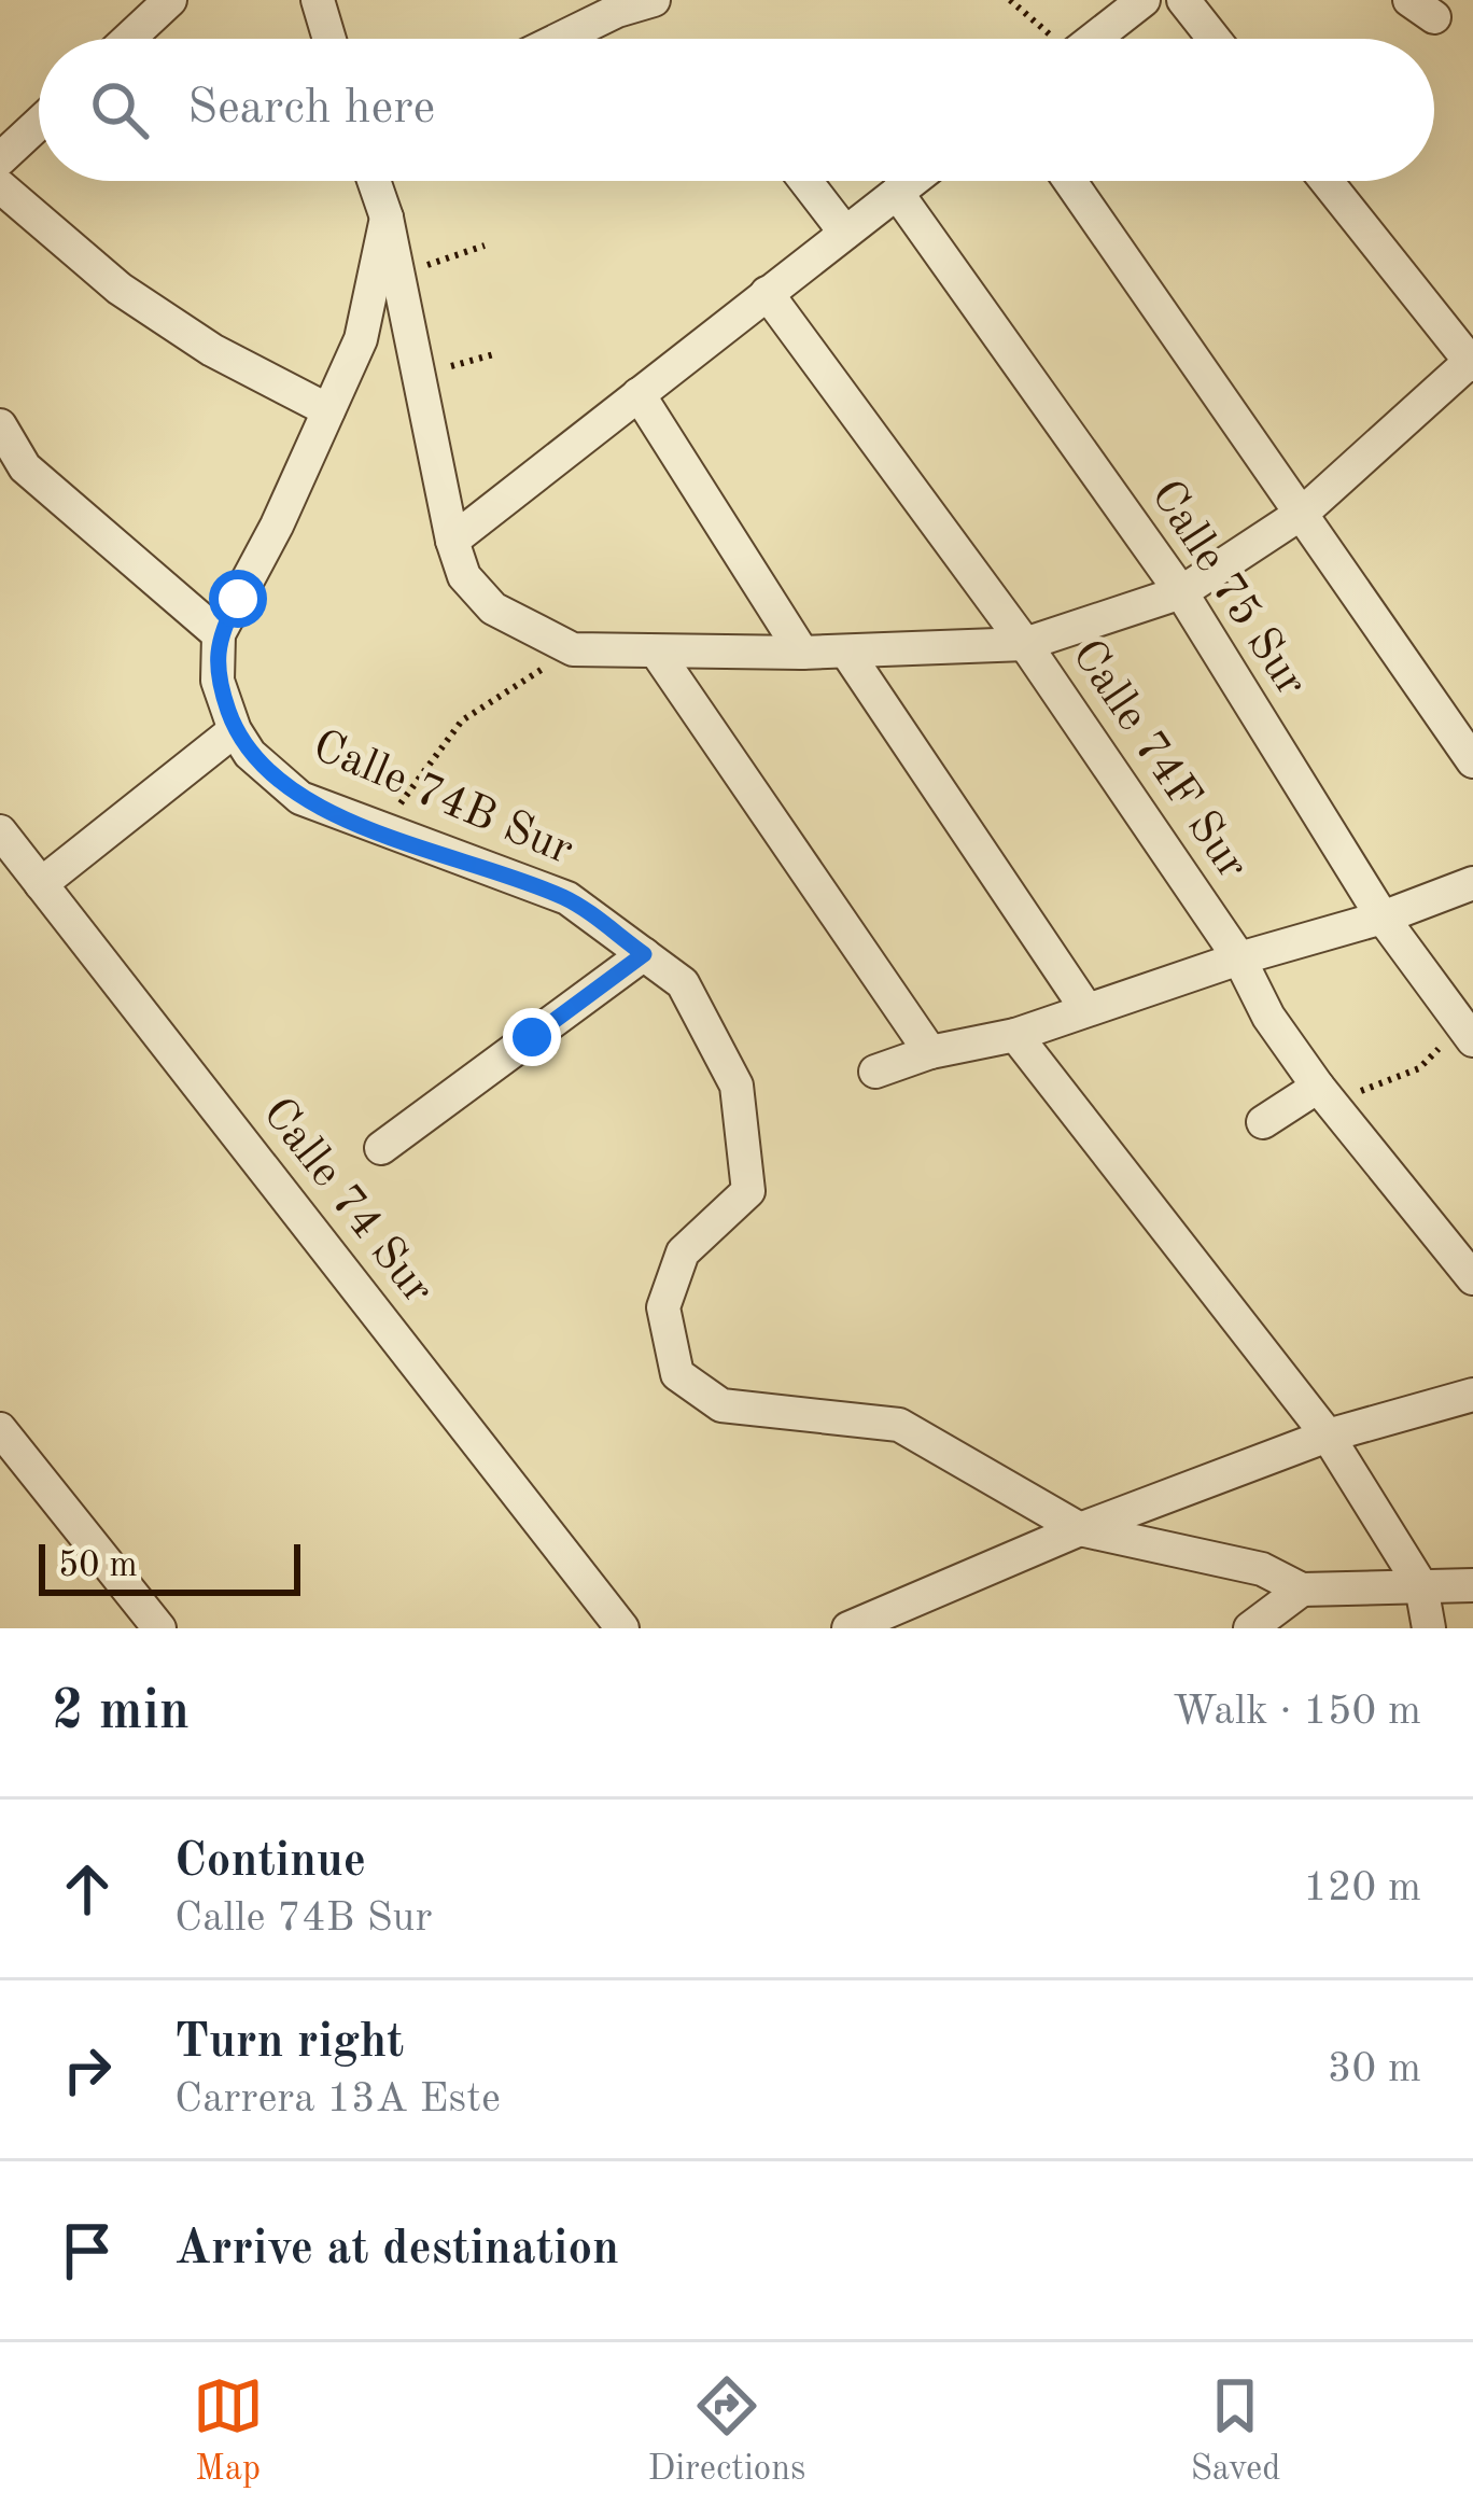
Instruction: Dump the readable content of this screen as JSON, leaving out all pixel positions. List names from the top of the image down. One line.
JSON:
{"streets":{"street":["Calle 75 Sur","Calle 74F Sur","Calle 74B Sur","Calle 74 Sur"]},"scale_bar":"50 m","page":{"search":"Search here","scale":"50 m","heading":["2 min","Walk · 150 m"],"list":[["Continue","Calle 74B Sur","120 m"],["Turn right","Carrera 13A Este","30 m"],"Arrive at destination"],"nav":["Map","Directions","Saved"]}}
